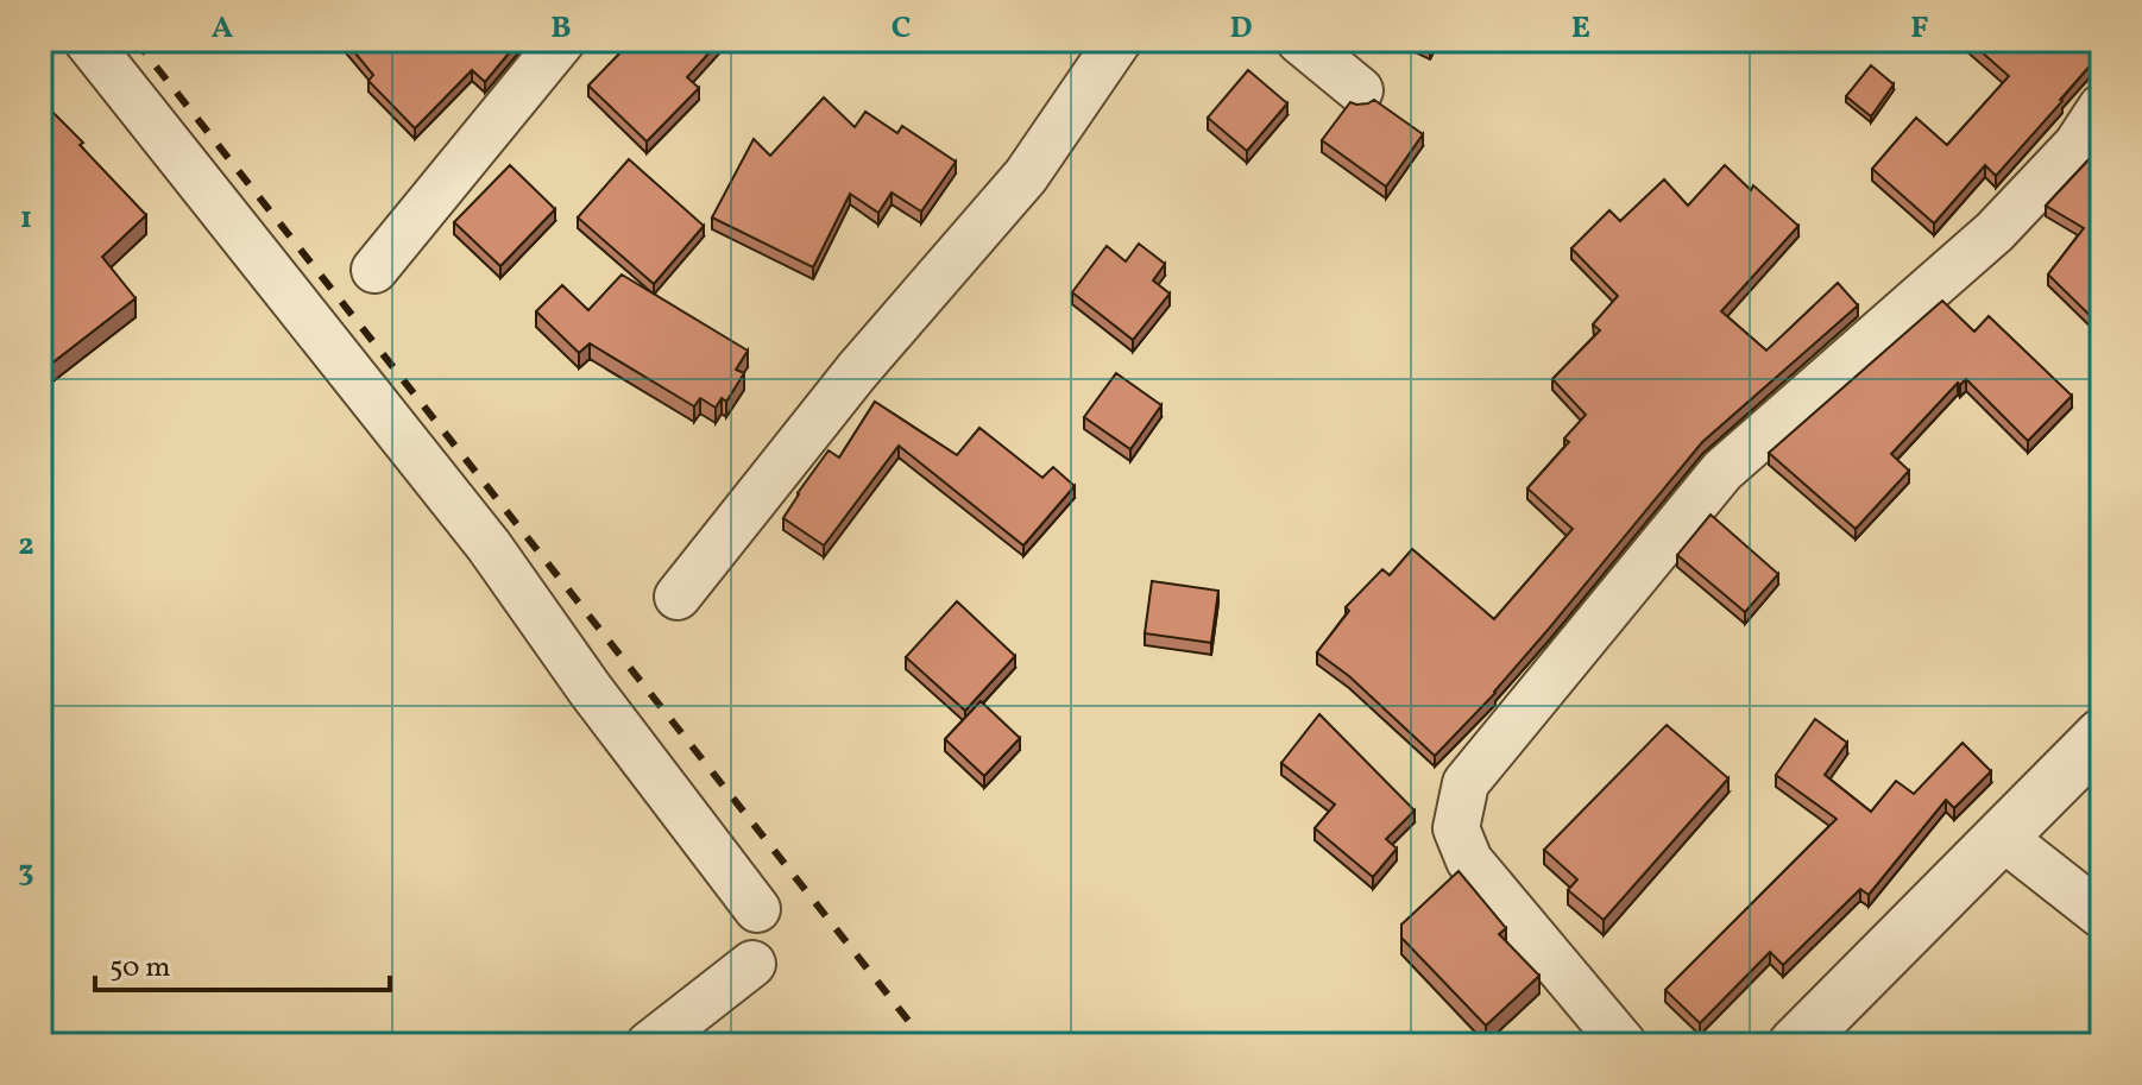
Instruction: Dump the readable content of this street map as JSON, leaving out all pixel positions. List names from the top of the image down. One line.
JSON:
{"scale_bar":"50 m","grid":{"columns":["A","B","C","D","E","F"],"rows":["1","2","3"]}}
